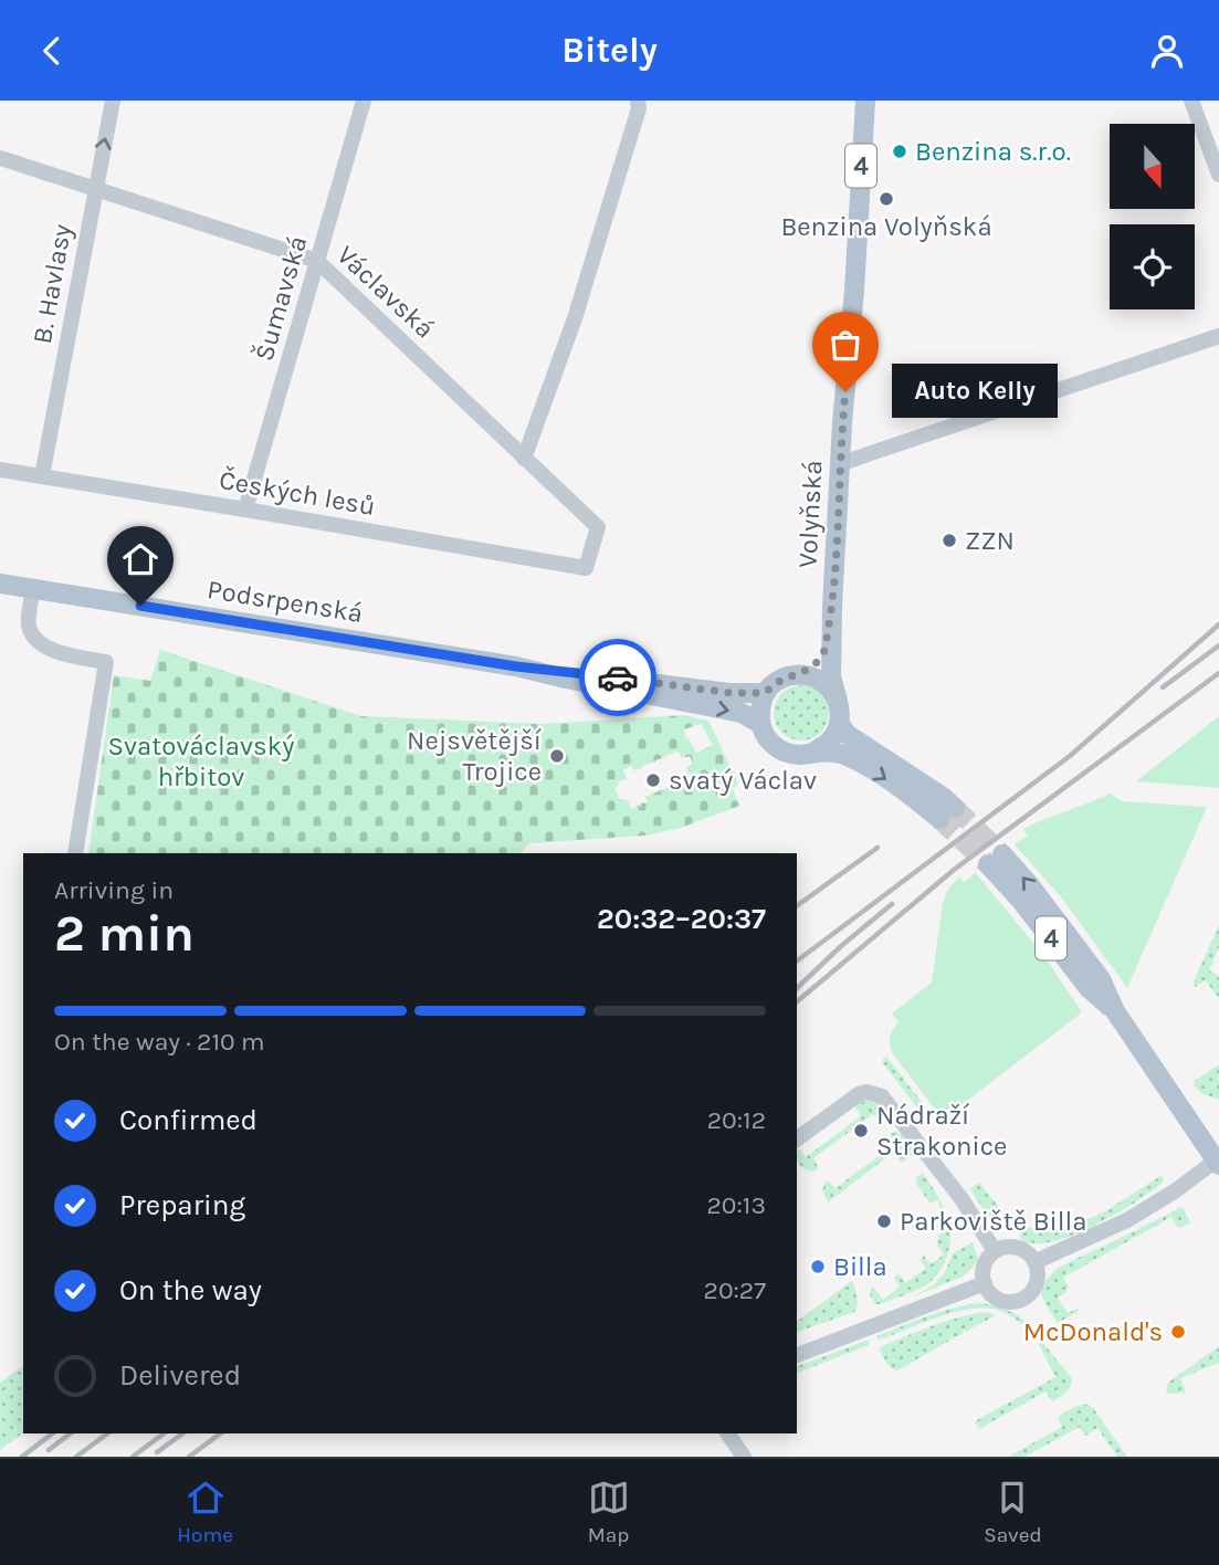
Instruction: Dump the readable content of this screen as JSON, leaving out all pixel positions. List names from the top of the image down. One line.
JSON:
{"streets":{"main road":["4","Volyňská","Podsrpenská"],"street":["B. Havlasy","Václavská","Šumavská","Českých lesů"]},"crossings":[["4","Volyňská"],["4","Podsrpenská"],["B. Havlasy","Václavská"],["B. Havlasy","Českých lesů"],["Václavská","Šumavská"],["Václavská","Českých lesů"],["Šumavská","Českých lesů"],["Volyňská","Podsrpenská"]],"parks":["Svatováclavský hřbitov"],"places":["Benzina s.r.o.","Benzina Volyňská","Auto Kelly","ZZN","Nejsvětější Trojice","svatý Václav","Nádraží Strakonice","Parkoviště Billa","Billa","McDonald's"],"north":"bottom","page":{"header":"Bitely","bubble":"Auto Kelly","heading":["2 min","Arriving in","20:32–20:37"],"bar":"On the way · 210 m","list":[["Confirmed","20:12"],["Preparing","20:13"],["On the way","20:27"],"Delivered"],"tabs":["Home","Map","Saved"]}}
